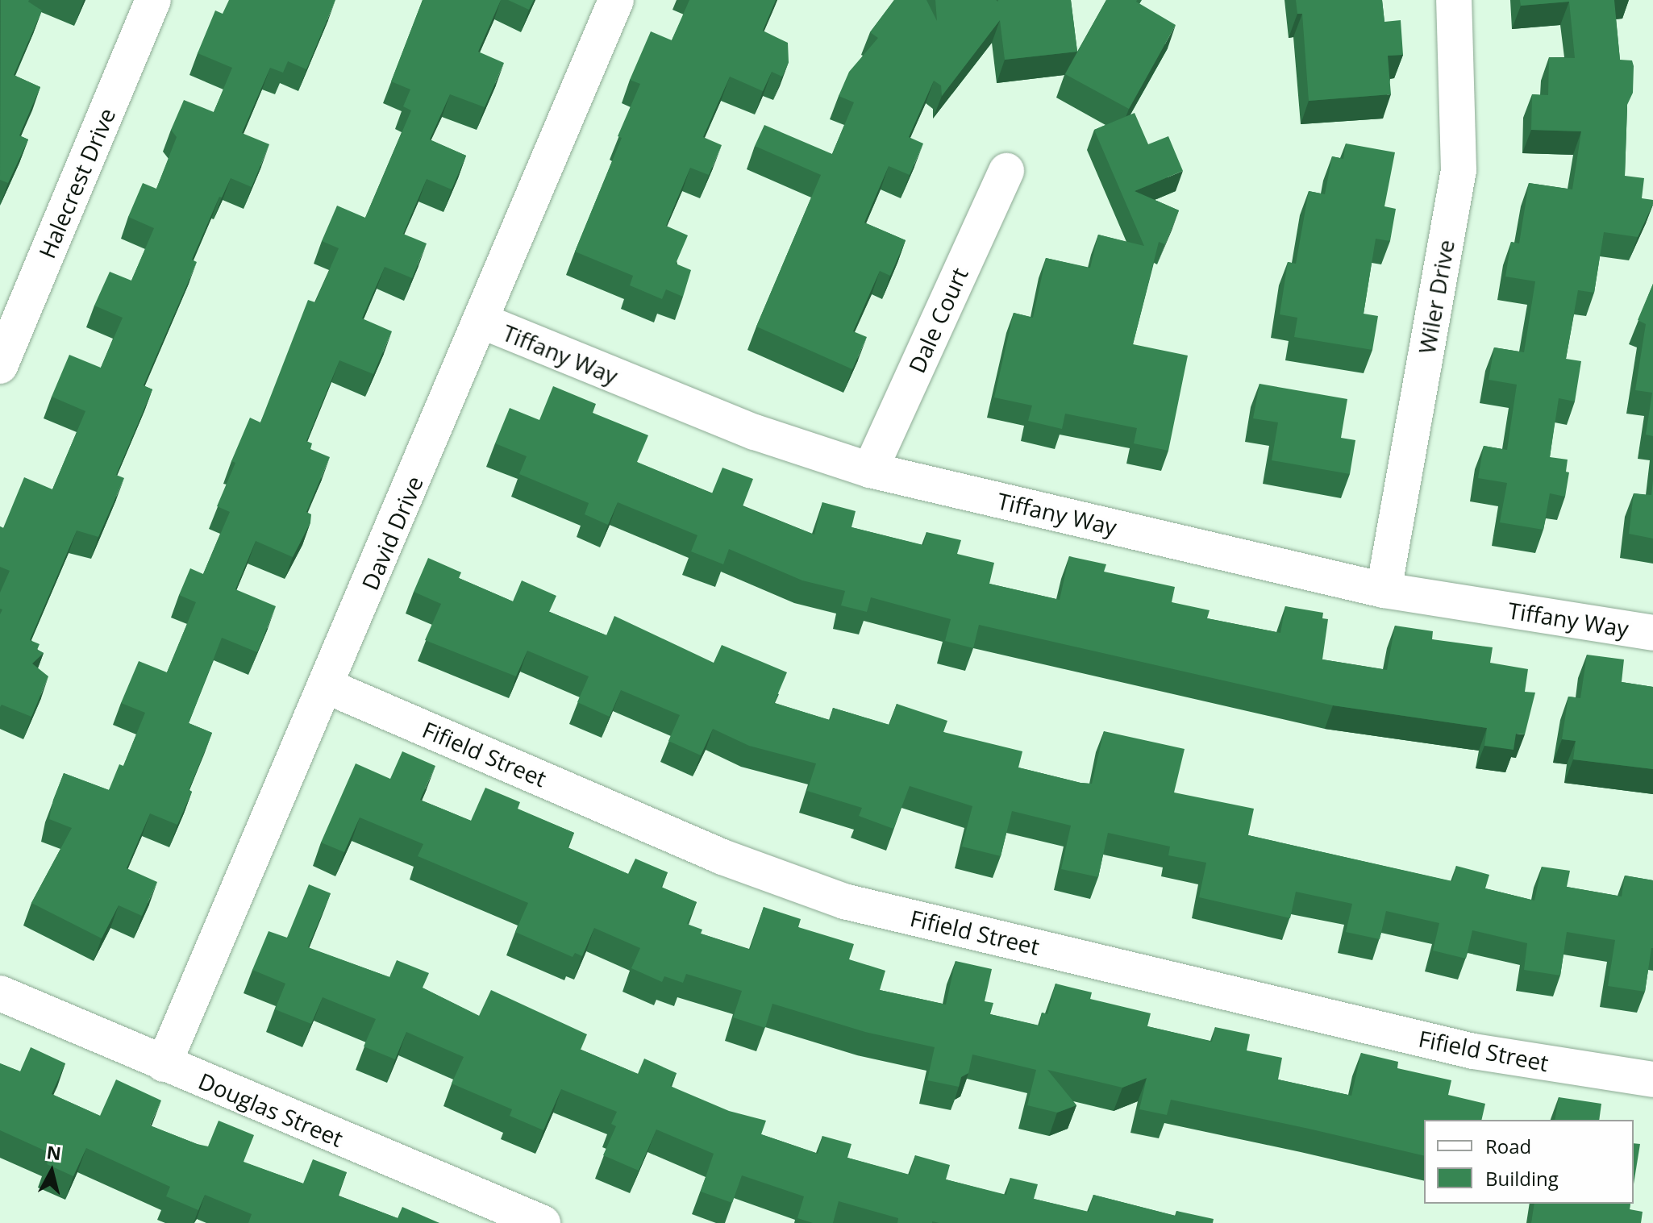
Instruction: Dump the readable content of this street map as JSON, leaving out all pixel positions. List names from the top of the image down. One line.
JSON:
{"streets":{"street":["Halecrest Drive","Wiler Drive","Dale Court","Tiffany Way","David Drive","Fifield Street","Douglas Street"]},"crossings":[["Wiler Drive","Tiffany Way"],["Dale Court","Tiffany Way"],["Tiffany Way","David Drive"],["David Drive","Fifield Street"],["David Drive","Douglas Street"]],"legend":["Road","Building"],"north":"top"}
